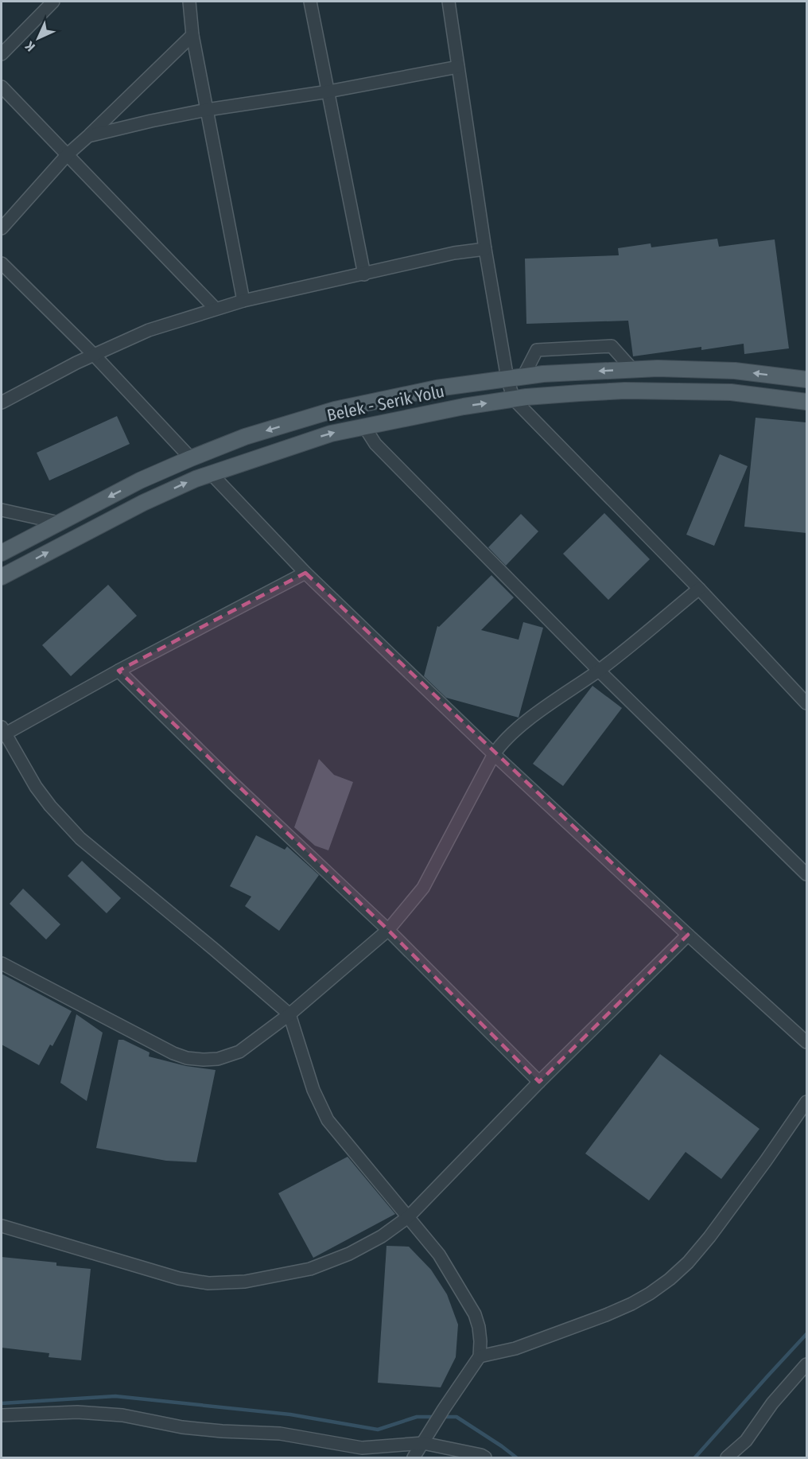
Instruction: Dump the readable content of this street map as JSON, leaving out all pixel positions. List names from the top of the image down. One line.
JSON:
{"streets":{"main road":["Belek - Serik Yolu"]},"north":"bottom left"}
